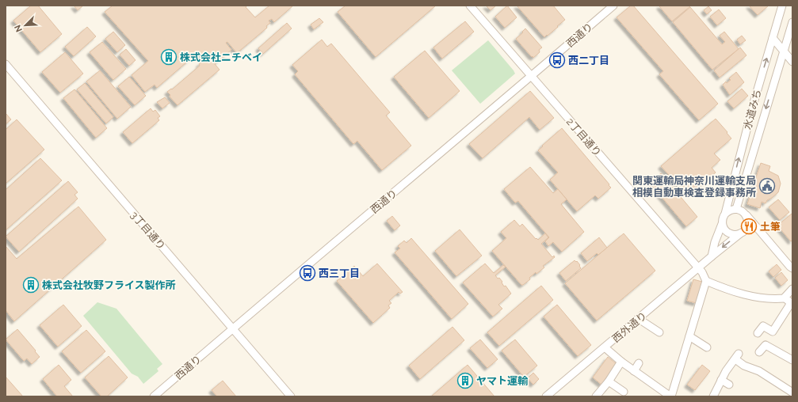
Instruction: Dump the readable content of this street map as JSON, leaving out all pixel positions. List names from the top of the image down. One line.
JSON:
{"streets":{"street":["西通り","水道みち","2丁目通り","3丁目通り","西外通り"]},"crossings":[["西通り","2丁目通り"],["西通り","3丁目通り"],["水道みち","西外通り"],["2丁目通り","西外通り"]],"places":{"building":["株式会社ニチベイ","株式会社牧野フライス製作所","ヤマト運輸"],"bus stop":["西二丁目","西三丁目"],"public building":["関東運輸局神奈川運輸支局 相模自動車検査登録事務所"],"restaurant":["土筆"]},"north":"bottom left"}
